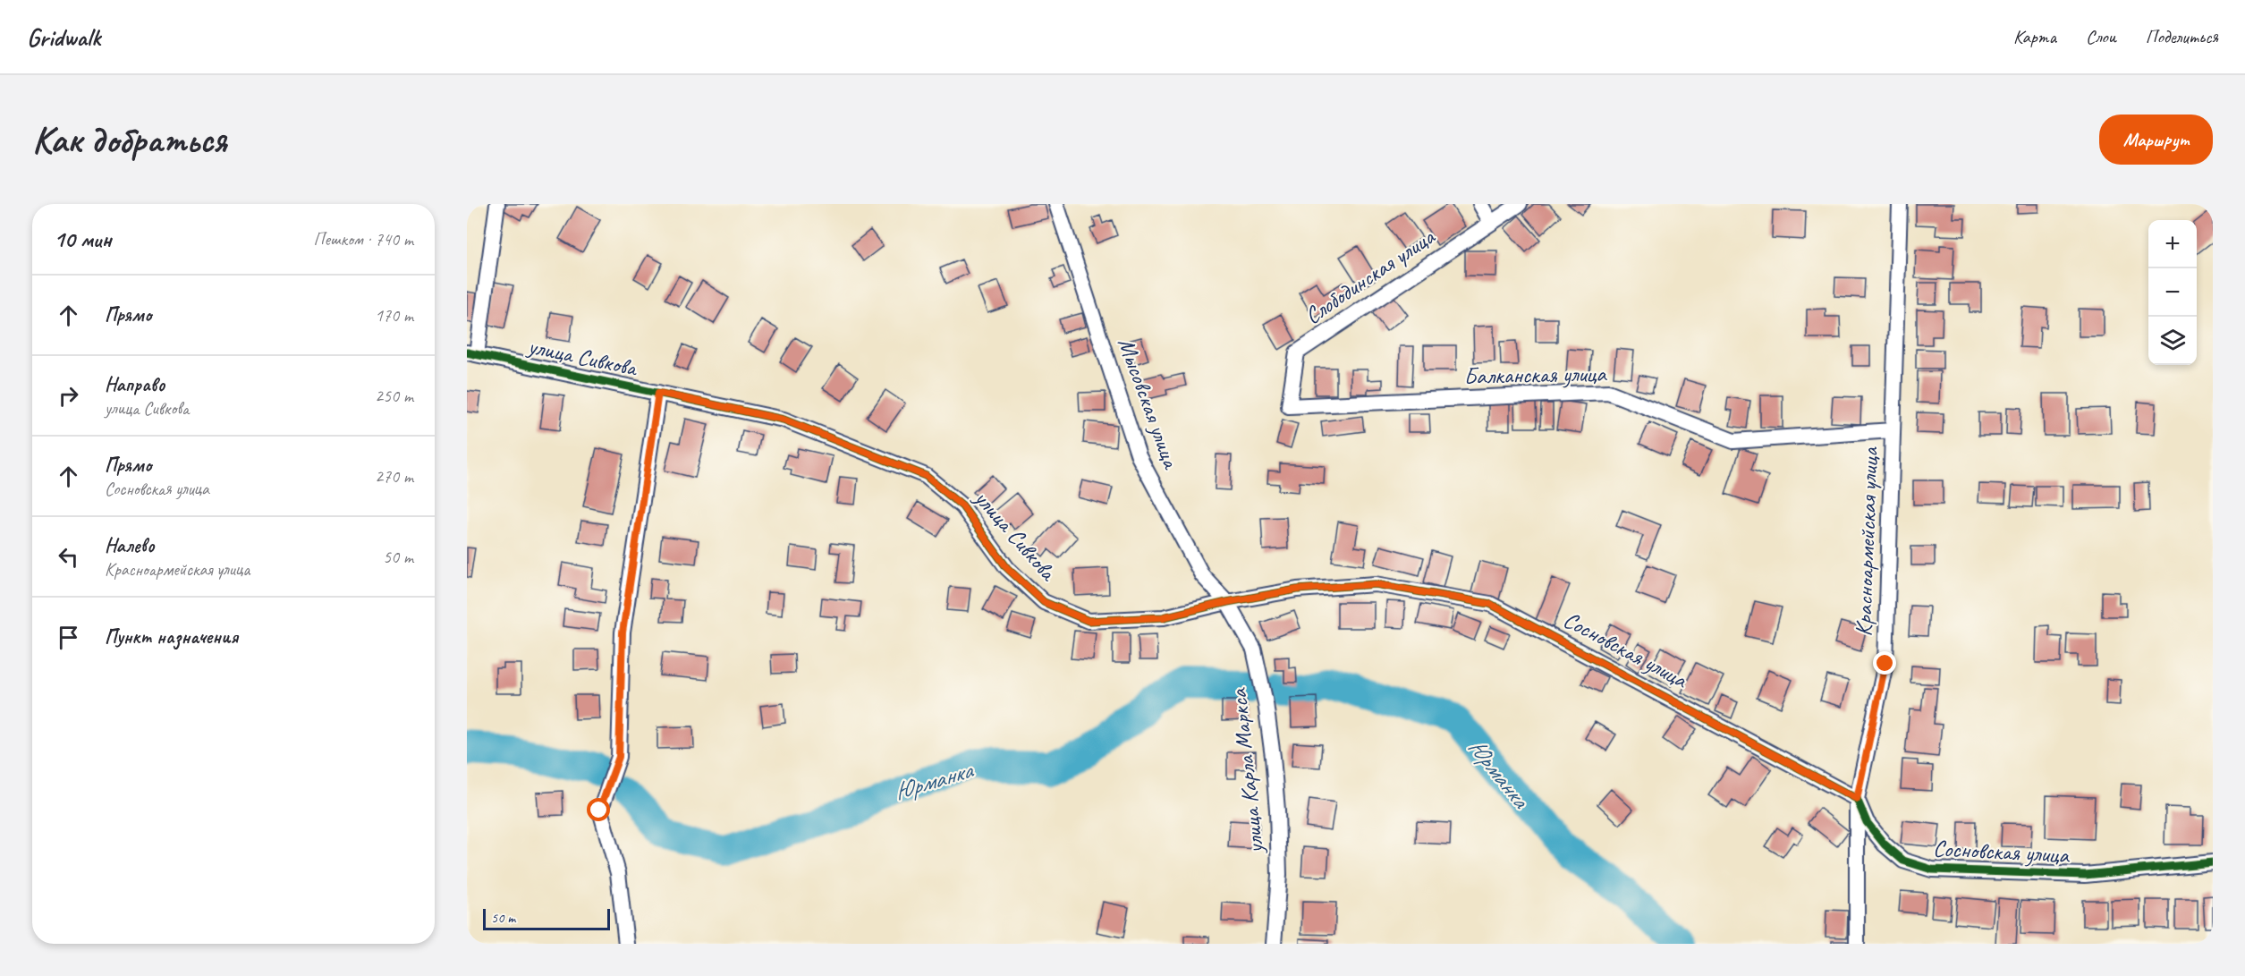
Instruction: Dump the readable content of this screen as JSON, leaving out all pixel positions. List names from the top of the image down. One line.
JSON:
{"streets":{"street":["Слободинская улица","улица Сивкова","Балканская улица","Мысовская улица","Красноармейская улица","Сосновская улица","улица Карла Маркса"]},"crossings":[["Слободинская улица","Балканская улица"],["улица Сивкова","Мысовская улица"],["улица Сивкова","Сосновская улица"],["улица Сивкова","улица Карла Маркса"],["Балканская улица","Красноармейская улица"],["Мысовская улица","Сосновская улица"],["Мысовская улица","улица Карла Маркса"],["Красноармейская улица","Сосновская улица"],["Сосновская улица","улица Карла Маркса"]],"water":["Юрманка"],"scale_bar":"50 m","page":{"header":"Gridwalk","nav":["Карта","Слои","Поделиться"],"buttons":"Маршрут","title":"Как добраться","heading":["10 мин","Пешком · 740 m"],"map_buttons":["+","−"],"list":[["Прямо","170 m"],["Направо","улица Сивкова","250 m"],["Прямо","Сосновская улица","270 m"],["Налево","Красноармейская улица","50 m"],"Пункт назначения"],"scale":"50 m"}}
